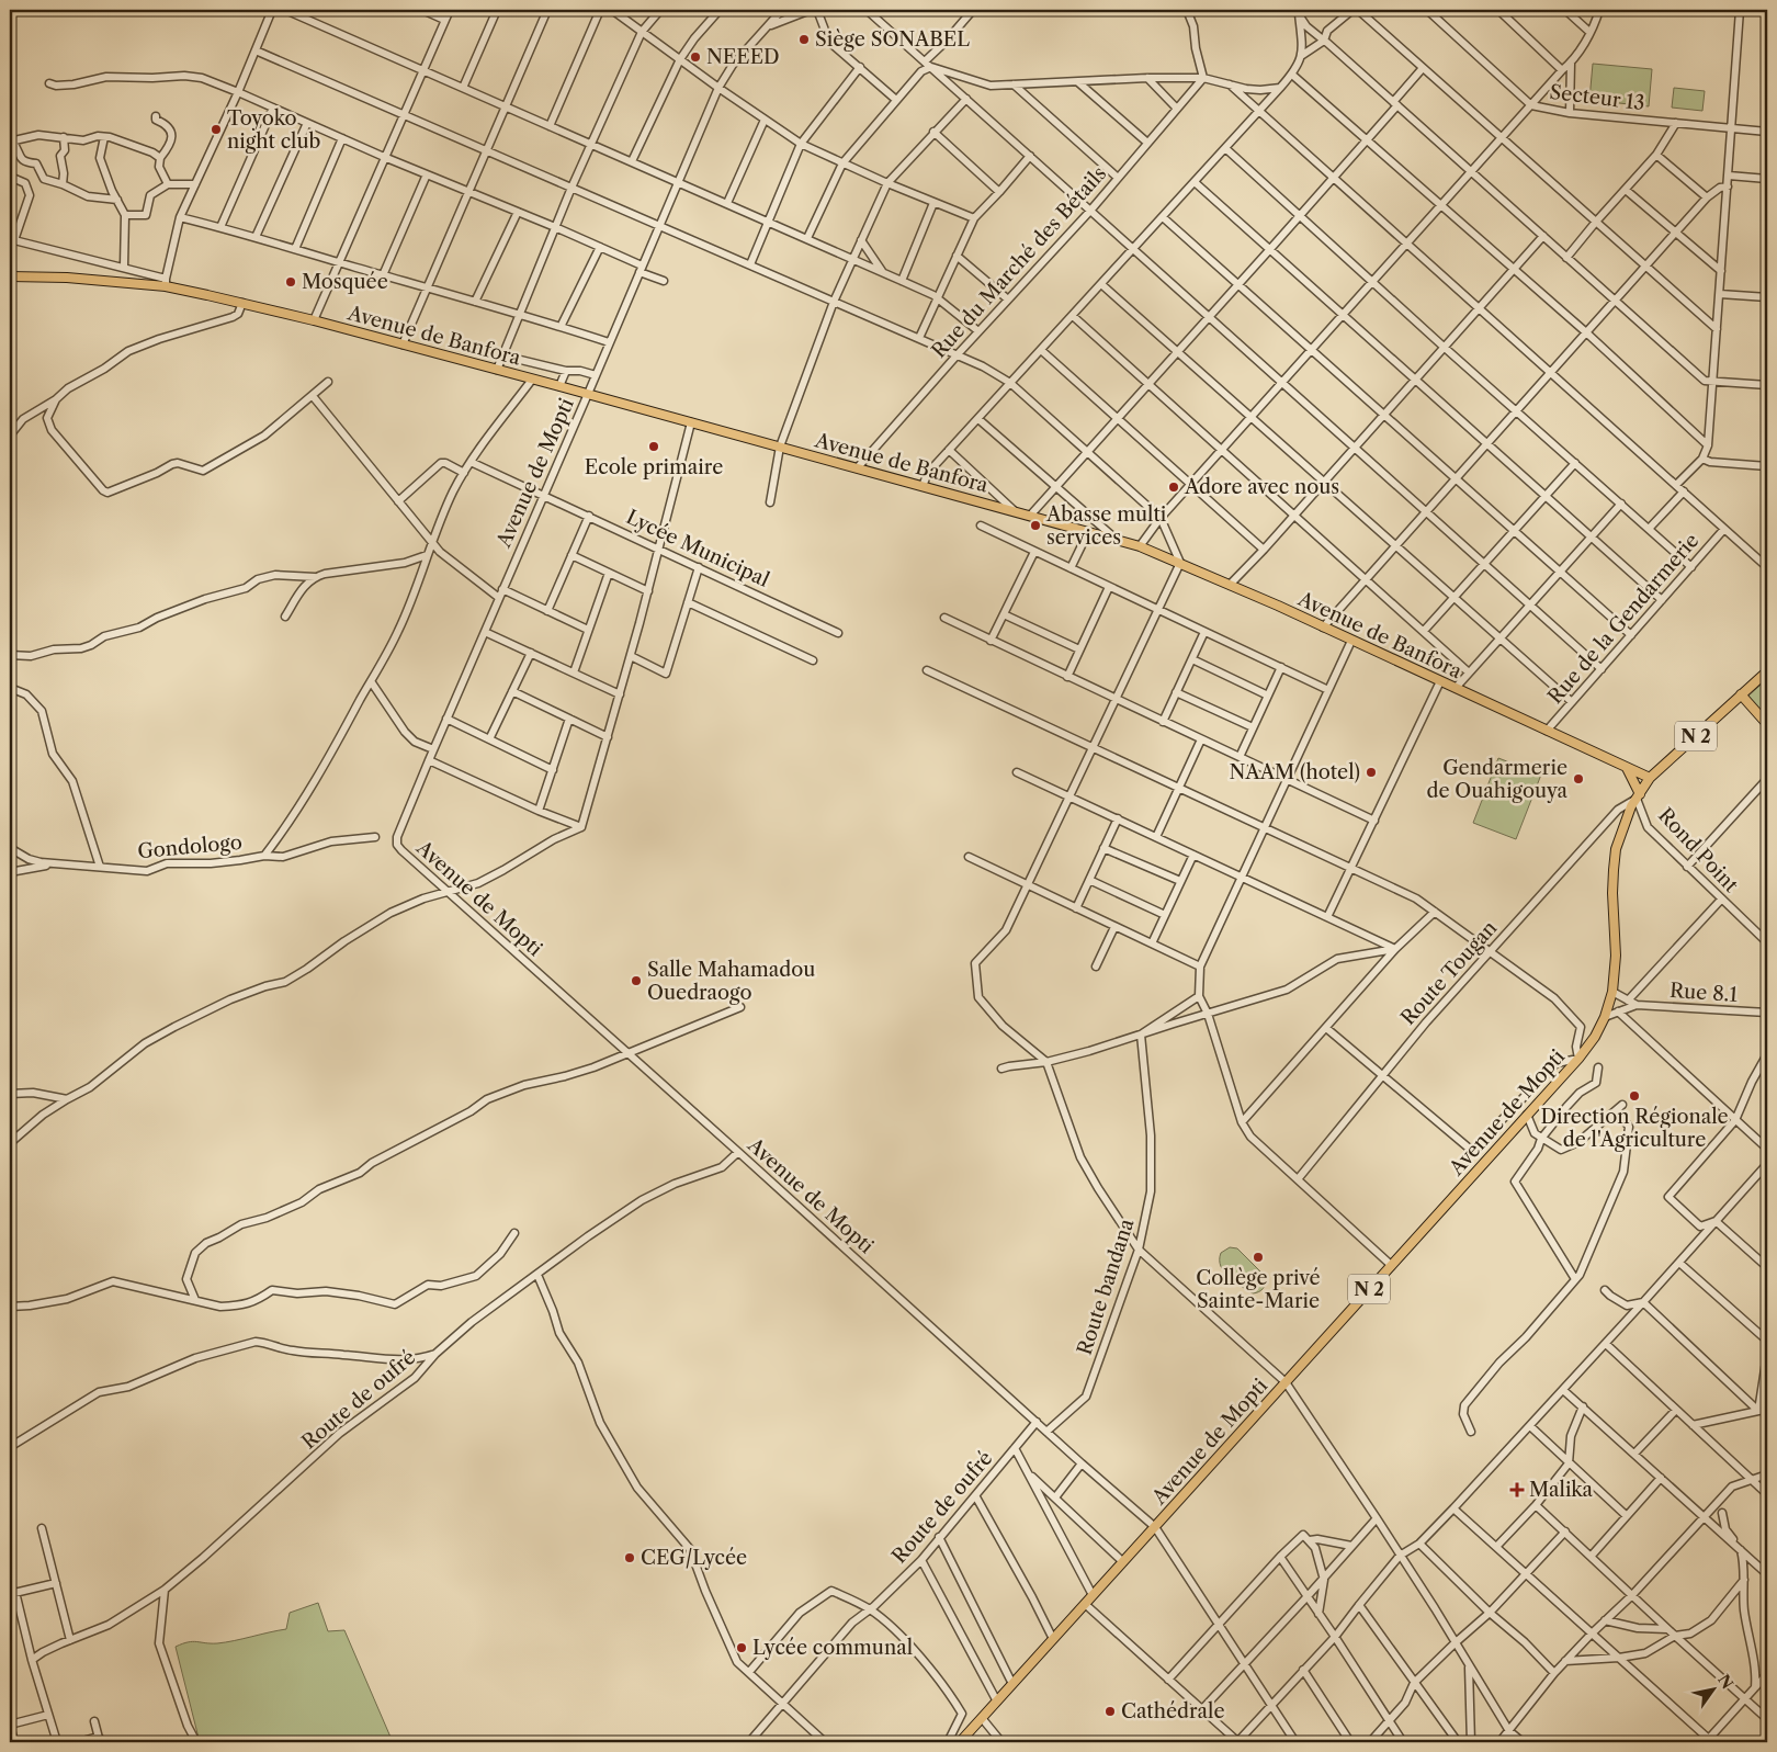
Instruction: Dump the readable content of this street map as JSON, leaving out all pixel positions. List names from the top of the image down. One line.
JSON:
{"streets":{"main road":["Avenue de Banfora","Avenue de Mopti","N 2"],"street":["Secteur 13","Rue du Marché des Bétails","Lycée Municipal","Rue de la Gendarmerie","Gondologo","Rond Point","Route Tougan","Rue 8.1","Route bandana","Route de oufré"]},"crossings":[["Rue du Marché des Bétails","Avenue de Banfora"],["Avenue de Banfora","Avenue de Mopti"],["Avenue de Banfora","Rue de la Gendarmerie"],["Avenue de Mopti","Lycée Municipal"],["Avenue de Mopti","Rond Point"],["Avenue de Mopti","Route Tougan"],["Avenue de Mopti","Rue 8.1"],["Avenue de Mopti","Route bandana"],["Avenue de Mopti","Route de oufré"],["Rond Point","Route Tougan"]],"places":{"other":["Siège SONABEL","NEEED","Toyoko night club","Mosquée","Ecole primaire","Adore avec nous","Abasse multi services","NAAM (hotel)","Gendarmerie de Ouahigouya","Salle Mahamadou Ouedraogo","Direction Régionale de l'Agriculture","Collège privé Sainte-Marie","CEG/Lycée","Lycée communal","Cathédrale"],"health":["Malika"]},"north":"top right"}
